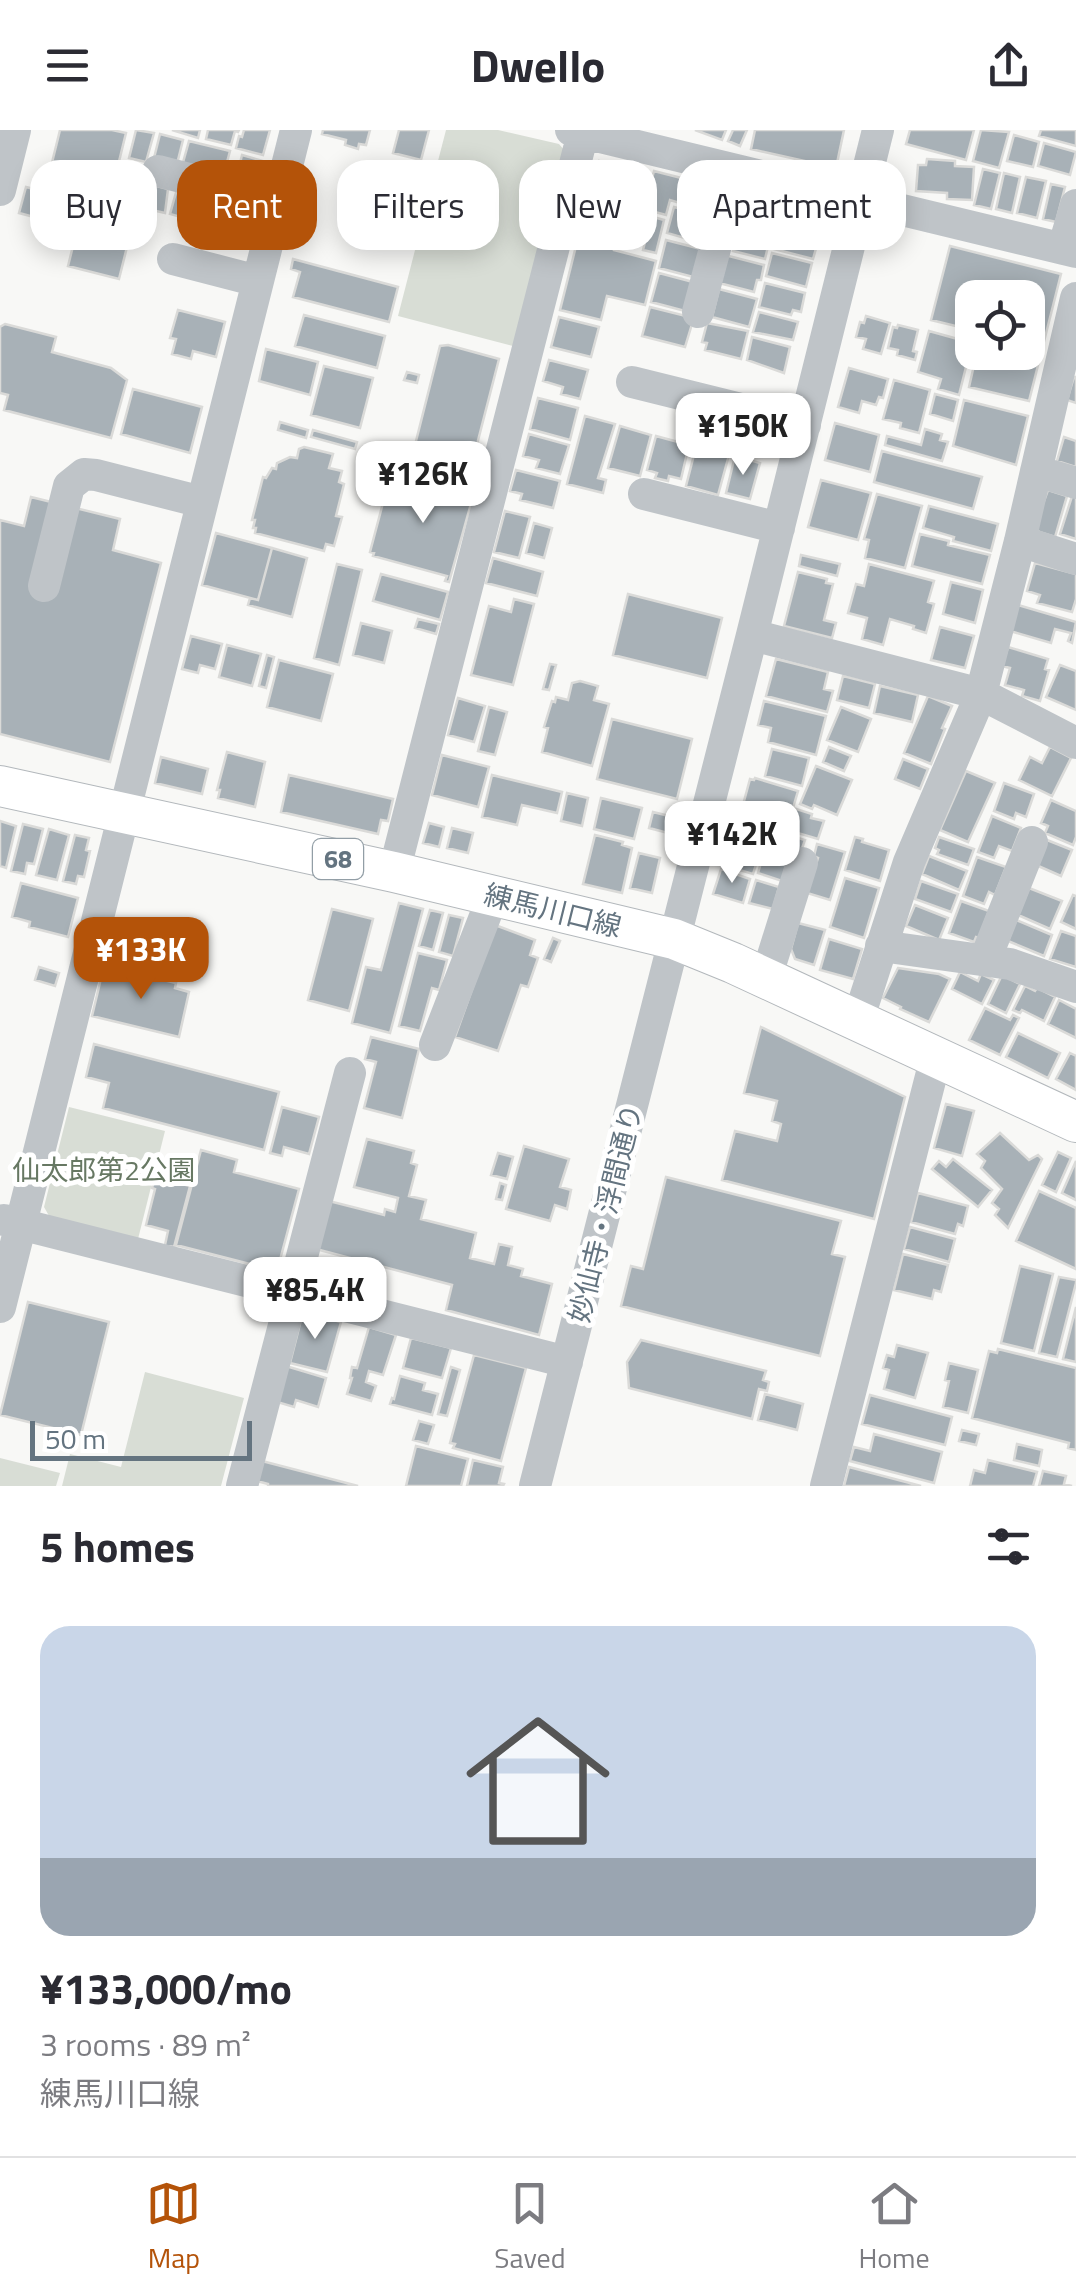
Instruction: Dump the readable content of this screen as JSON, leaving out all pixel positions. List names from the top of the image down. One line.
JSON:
{"streets":{"main road":["68","練馬川口線"],"street":["妙仙寺・浮間通り"]},"crossings":[["練馬川口線","妙仙寺・浮間通り"]],"parks":["仙太郎第2公園"],"scale_bar":"50 m","page":{"header":"Dwello","chip":["Buy","Rent","Filters","New","Apartment"],"price":["¥150K","¥126K","¥142K","¥133K","¥85.4K"],"scale":"50 m","heading":"5 homes","list":[{"name":"¥133,000/mo","note":"3 rooms · 89 m² · 練馬川口線"}],"tabs":["Map","Saved","Home"]}}
